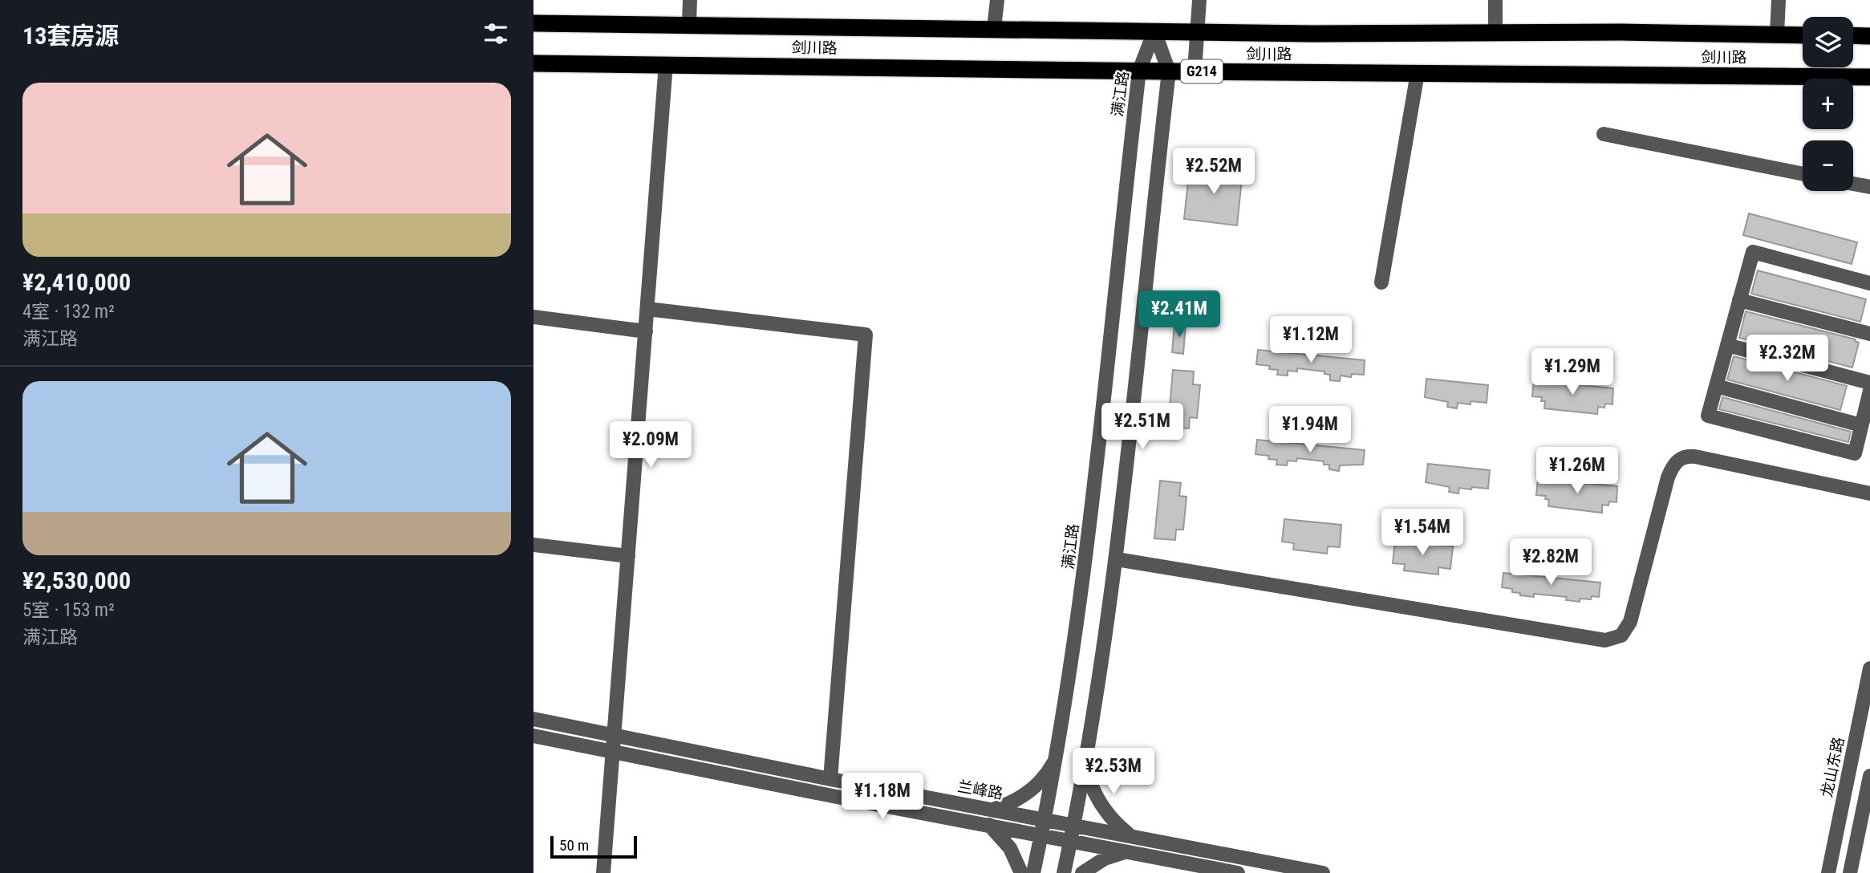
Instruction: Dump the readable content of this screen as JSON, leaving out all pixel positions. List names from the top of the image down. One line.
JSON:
{"streets":{"highway":["剑川路","G214"],"street":["满江路","龙山东路","兰峰路"]},"crossings":[["剑川路","满江路"],["满江路","兰峰路"]],"scale_bar":"50 m","page":{"heading":"13套房源","map_buttons":["+","−"],"list":[{"name":"¥2,410,000","note":"4室 · 132 m² · 满江路"},{"name":"¥2,530,000","note":"5室 · 153 m² · 满江路"}],"price":["¥2.52M","¥2.41M","¥1.12M","¥2.32M","¥1.29M","¥2.51M","¥1.94M","¥2.09M","¥1.26M","¥1.54M","¥2.82M","¥2.53M","¥1.18M"],"scale":"50 m"}}
